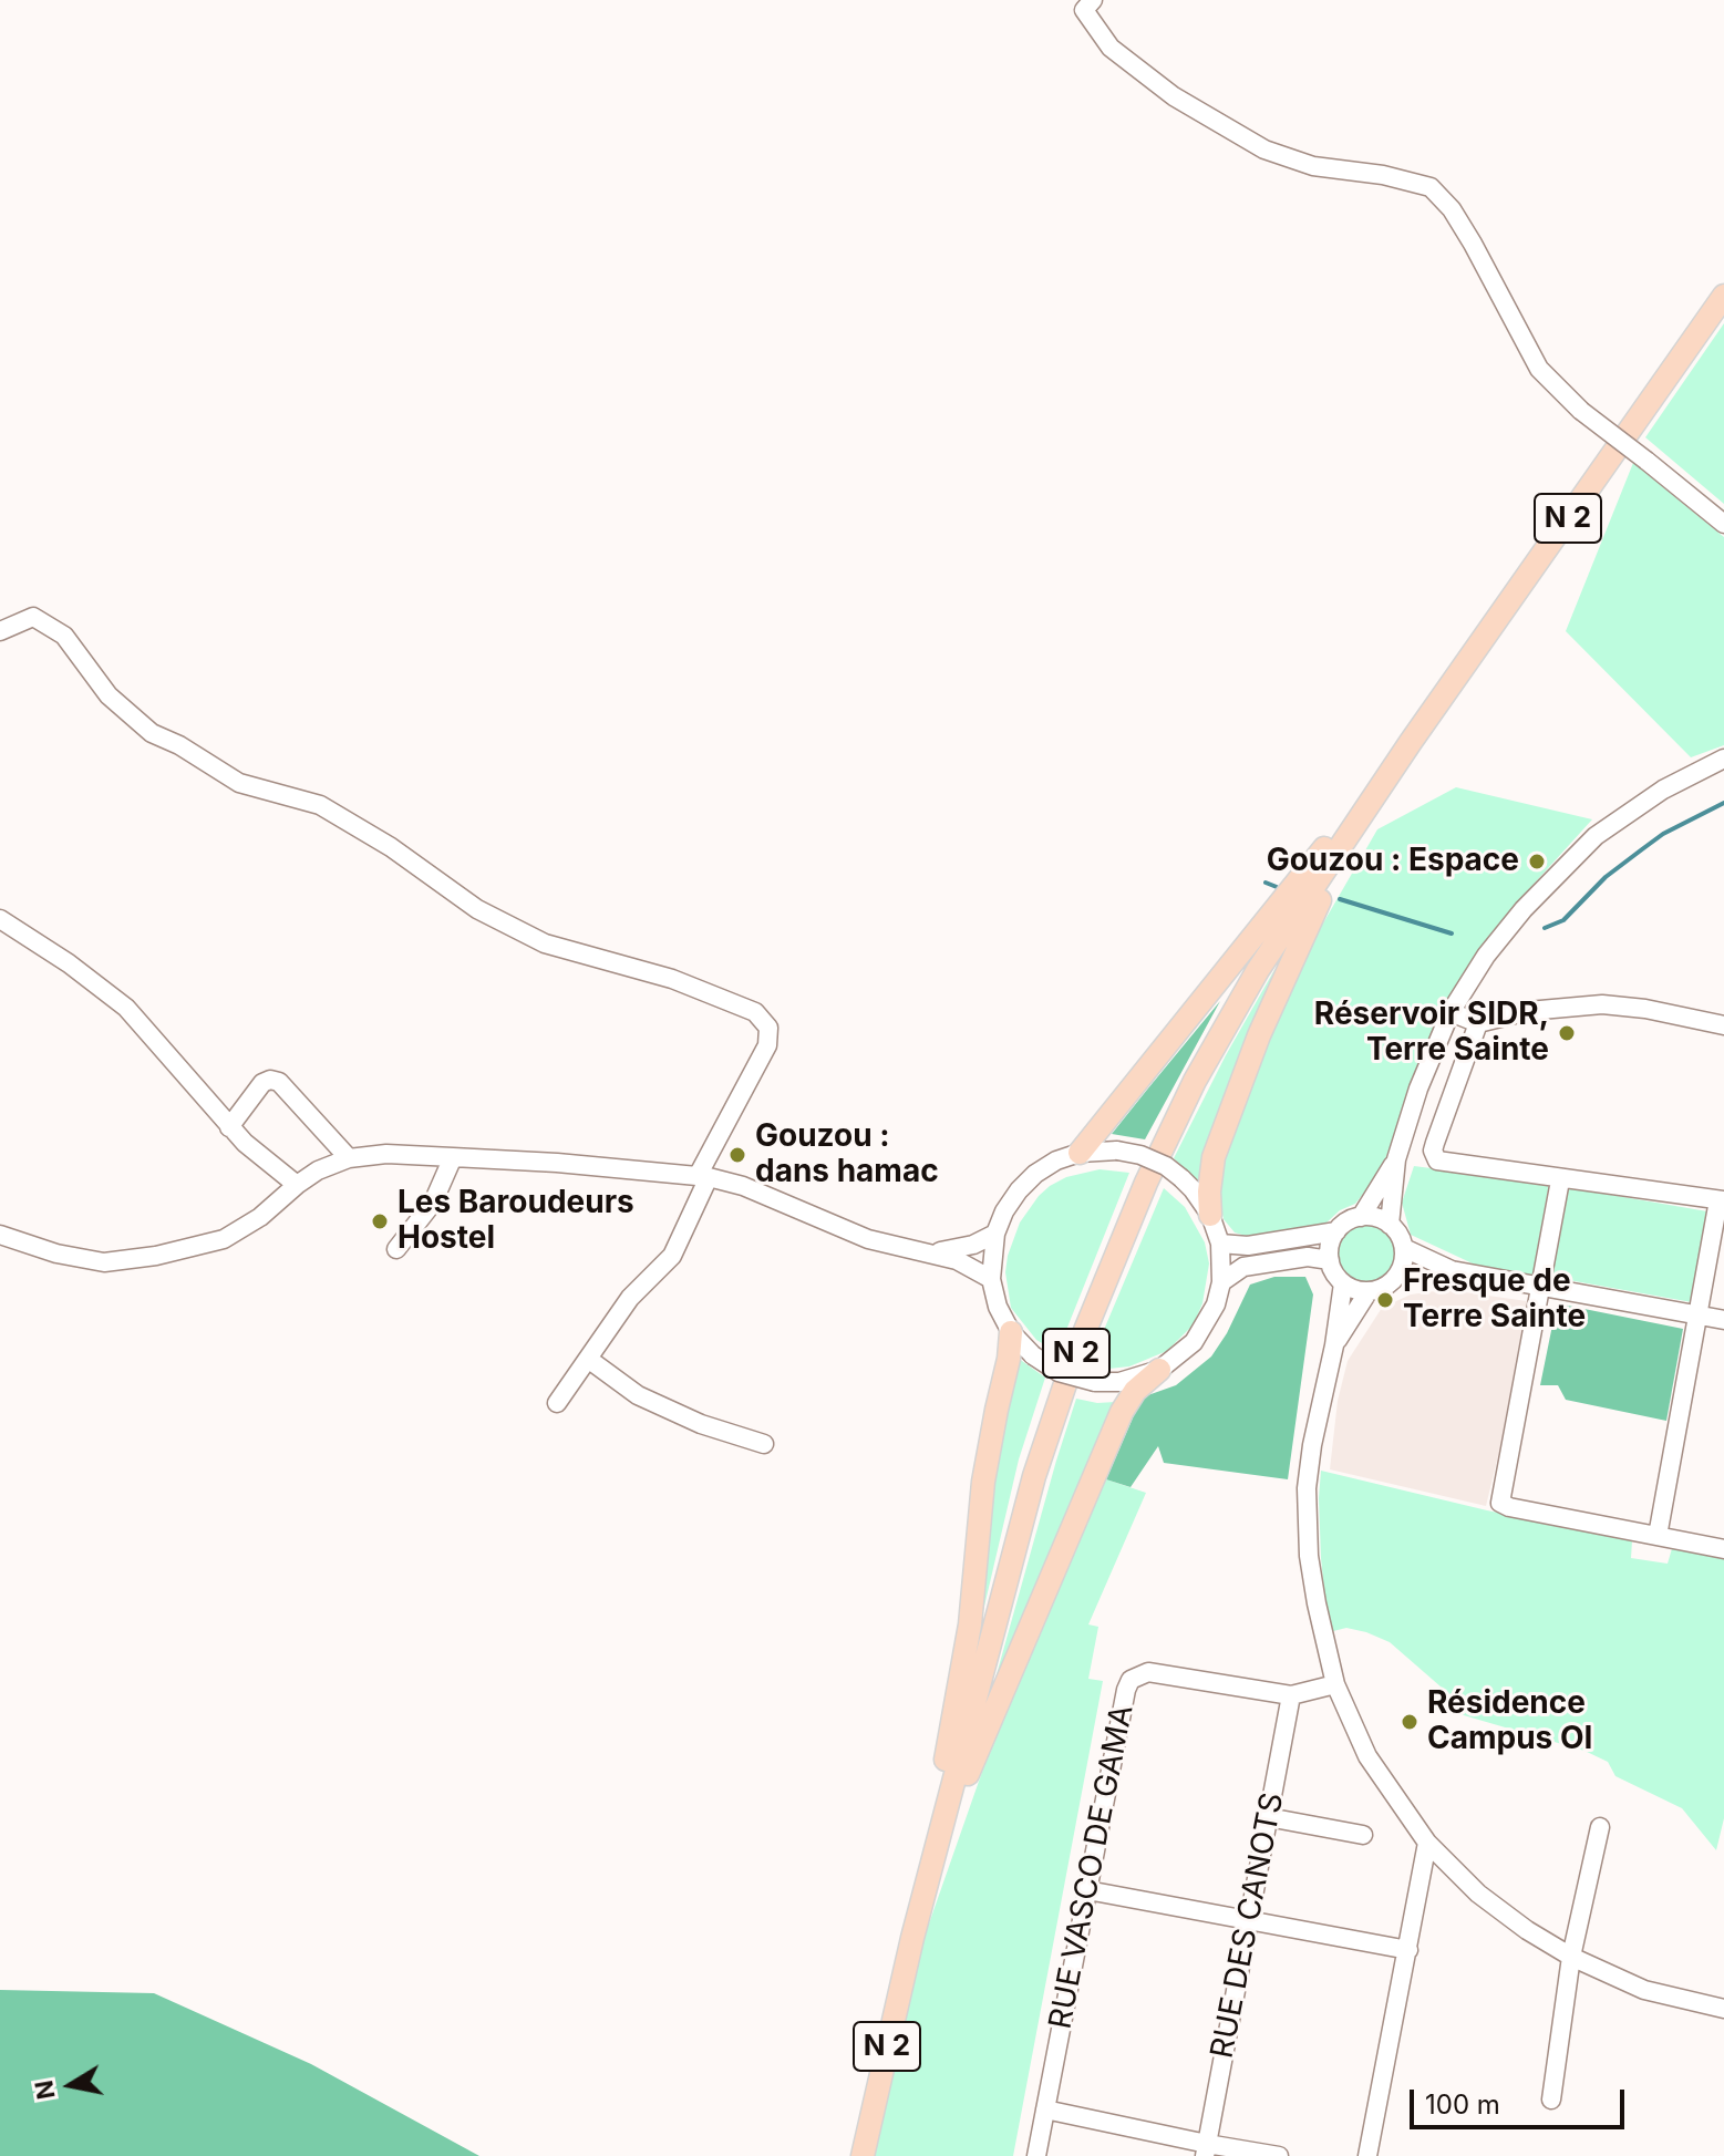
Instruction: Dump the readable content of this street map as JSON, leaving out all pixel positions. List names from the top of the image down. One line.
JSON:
{"streets":{"main road":["N 2"],"street":["RUE VASCO DE GAMA","RUE DES CANOTS"]},"crossings":[["RUE VASCO DE GAMA","RUE DES CANOTS"]],"places":["Gouzou : Espace","Réservoir SIDR, Terre Sainte","Gouzou : dans hamac","Les Baroudeurs Hostel","Fresque de Terre Sainte","Résidence Campus OI"],"scale_bar":"100 m","north":"left"}
